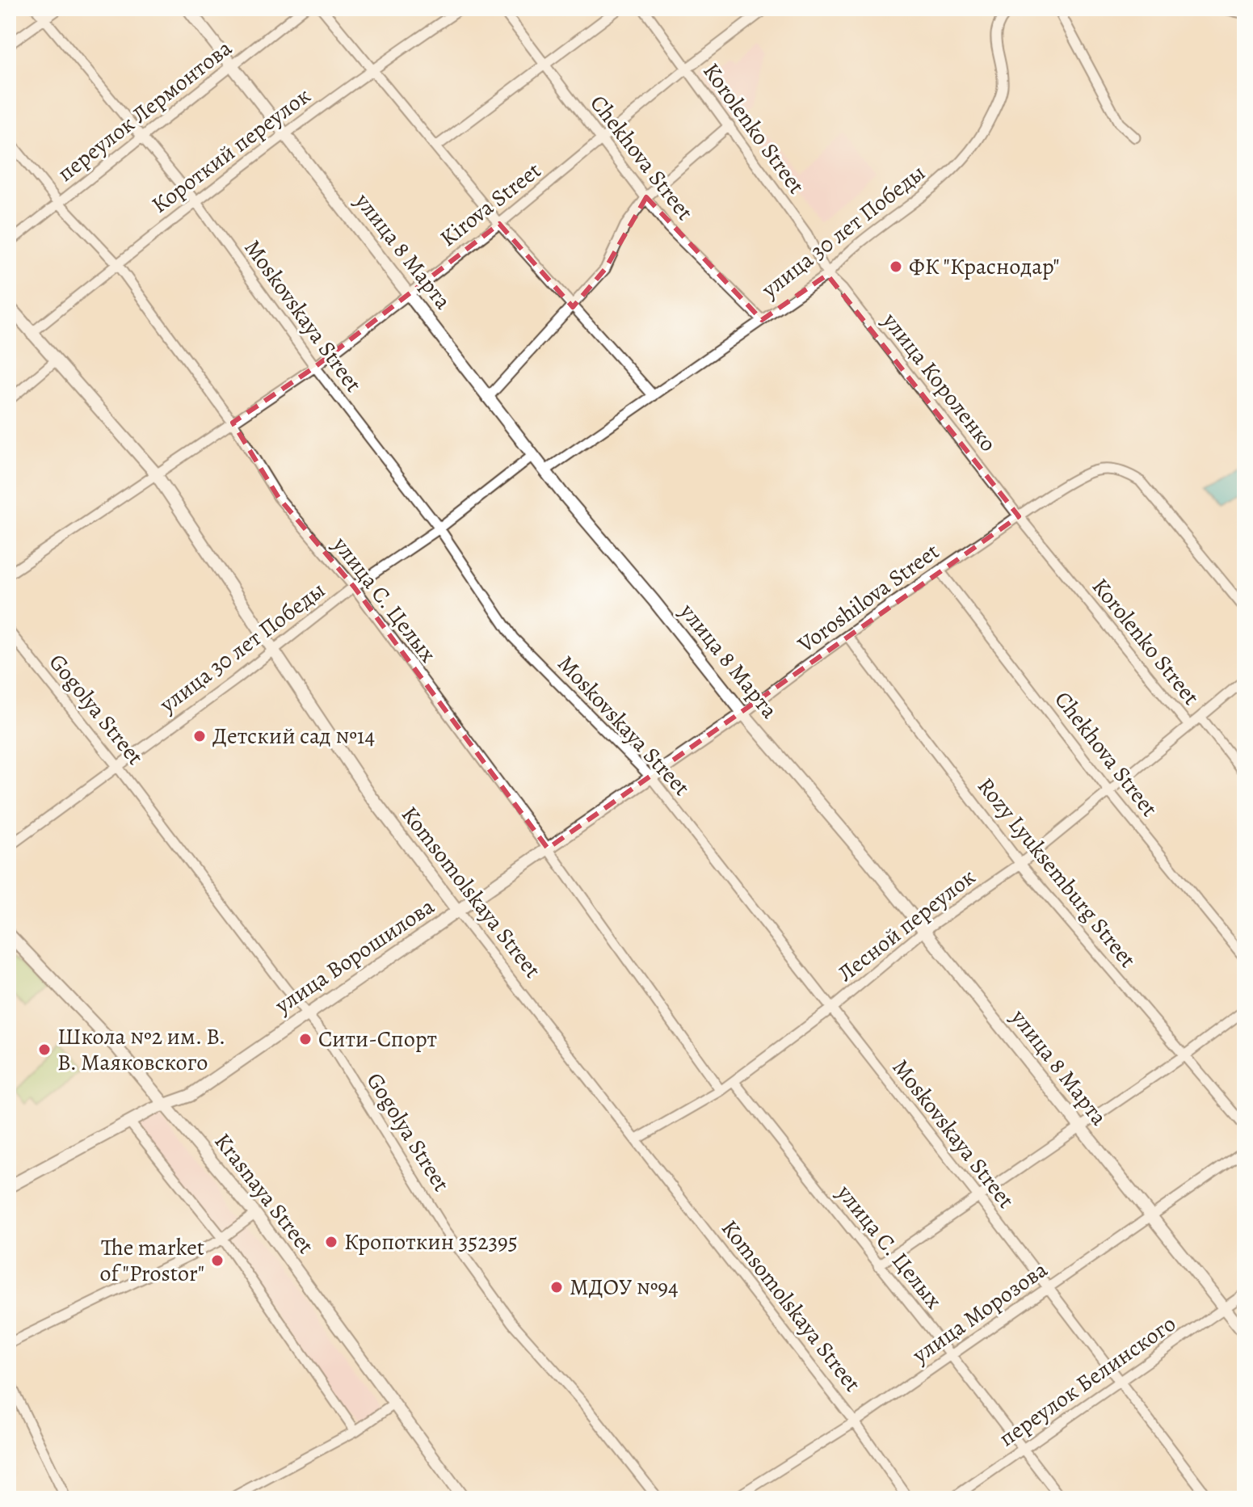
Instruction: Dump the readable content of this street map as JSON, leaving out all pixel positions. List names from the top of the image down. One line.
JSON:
{"streets":{"main road":["улица 8 Марта","Komsomolskaya Street","улица Ворошилова","Krasnaya Street"],"street":["переулок Лермонтова","Korolenko Street","Короткий переулок","Chekhova Street","Kirova Street","улица 30 лет Победы","Moskovskaya Street","улица Короленко","Voroshilova Street","улица С. Целых","Gogolya Street","Rozy Lyuksemburg Street","Лесной переулок","улица Морозова","переулок Белинского"]},"crossings":[["переулок Лермонтова","улица 8 Марта"],["переулок Лермонтова","Moskovskaya Street"],["переулок Лермонтова","улица С. Целых"],["Korolenko Street","Kirova Street"],["Korolenko Street","улица 30 лет Победы"],["Korolenko Street","улица Короленко"],["Korolenko Street","Voroshilova Street"],["Korolenko Street","Лесной переулок"],["Короткий переулок","улица 8 Марта"],["Короткий переулок","Moskovskaya Street"],["Короткий переулок","улица С. Целых"],["Короткий переулок","Komsomolskaya Street"],["Chekhova Street","Kirova Street"],["Chekhova Street","улица 30 лет Победы"],["Chekhova Street","Voroshilova Street"],["Chekhova Street","Лесной переулок"],["Kirova Street","улица 8 Марта"],["Kirova Street","Moskovskaya Street"],["Kirova Street","улица С. Целых"],["Kirova Street","Komsomolskaya Street"],["улица 30 лет Победы","улица 8 Марта"],["улица 30 лет Победы","Moskovskaya Street"],["улица 30 лет Победы","улица Короленко"],["улица 30 лет Победы","улица С. Целых"],["улица 30 лет Победы","Gogolya Street"],["улица 30 лет Победы","Komsomolskaya Street"],["улица 8 Марта","Voroshilova Street"],["улица 8 Марта","Лесной переулок"],["улица 8 Марта","улица Ворошилова"],["улица 8 Марта","улица Морозова"],["улица 8 Марта","переулок Белинского"],["Moskovskaya Street","Лесной переулок"],["Moskovskaya Street","улица Ворошилова"],["Moskovskaya Street","улица Морозова"],["Moskovskaya Street","переулок Белинского"],["улица Короленко","Voroshilova Street"],["Voroshilova Street","Rozy Lyuksemburg Street"],["Voroshilova Street","улица Ворошилова"],["улица С. Целых","Лесной переулок"],["улица С. Целых","улица Ворошилова"],["улица С. Целых","улица Морозова"],["улица С. Целых","переулок Белинского"],["Gogolya Street","улица Ворошилова"],["Rozy Lyuksemburg Street","Лесной переулок"],["Komsomolskaya Street","Лесной переулок"],["Komsomolskaya Street","улица Ворошилова"],["Komsomolskaya Street","улица Морозова"],["улица Ворошилова","Krasnaya Street"]],"places":["ФК \"Краснодар\"","Детский сад №14","Сити-Спорт","Школа №2 им. В. В. Маяковского","Кропоткин 352395","The market of \"Prostor\"","МДОУ №94"]}
